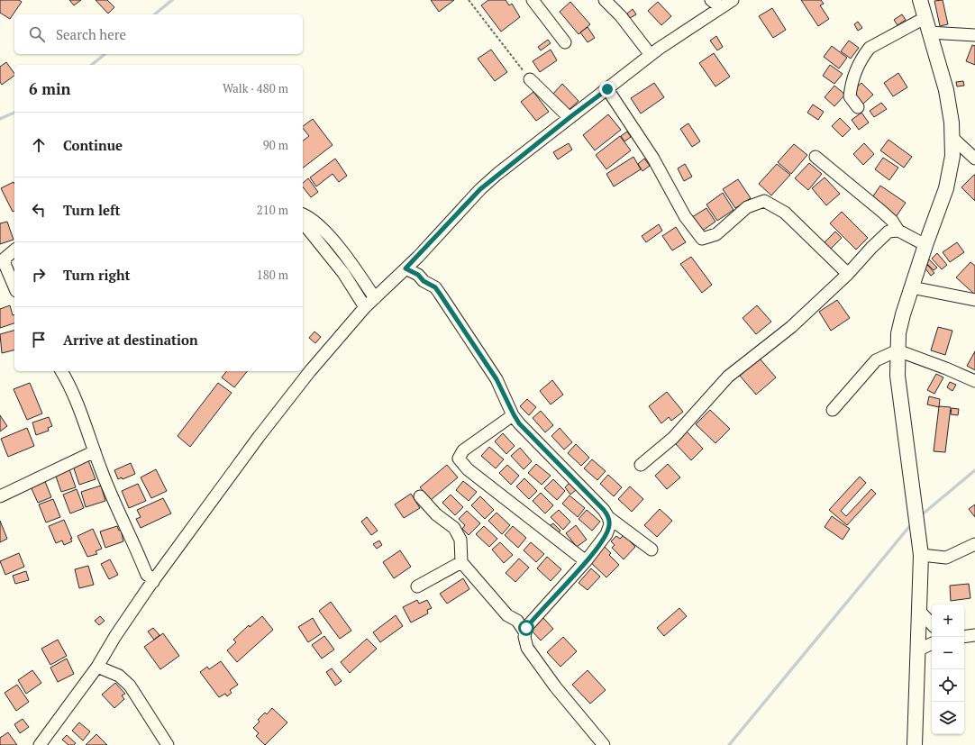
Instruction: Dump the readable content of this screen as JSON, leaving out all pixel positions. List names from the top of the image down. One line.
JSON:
{"page":{"search":"Search here","heading":["6 min","Walk · 480 m"],"list":[["Continue","90 m"],["Turn left","210 m"],["Turn right","180 m"],"Arrive at destination"],"map_buttons":["+","−"]}}
